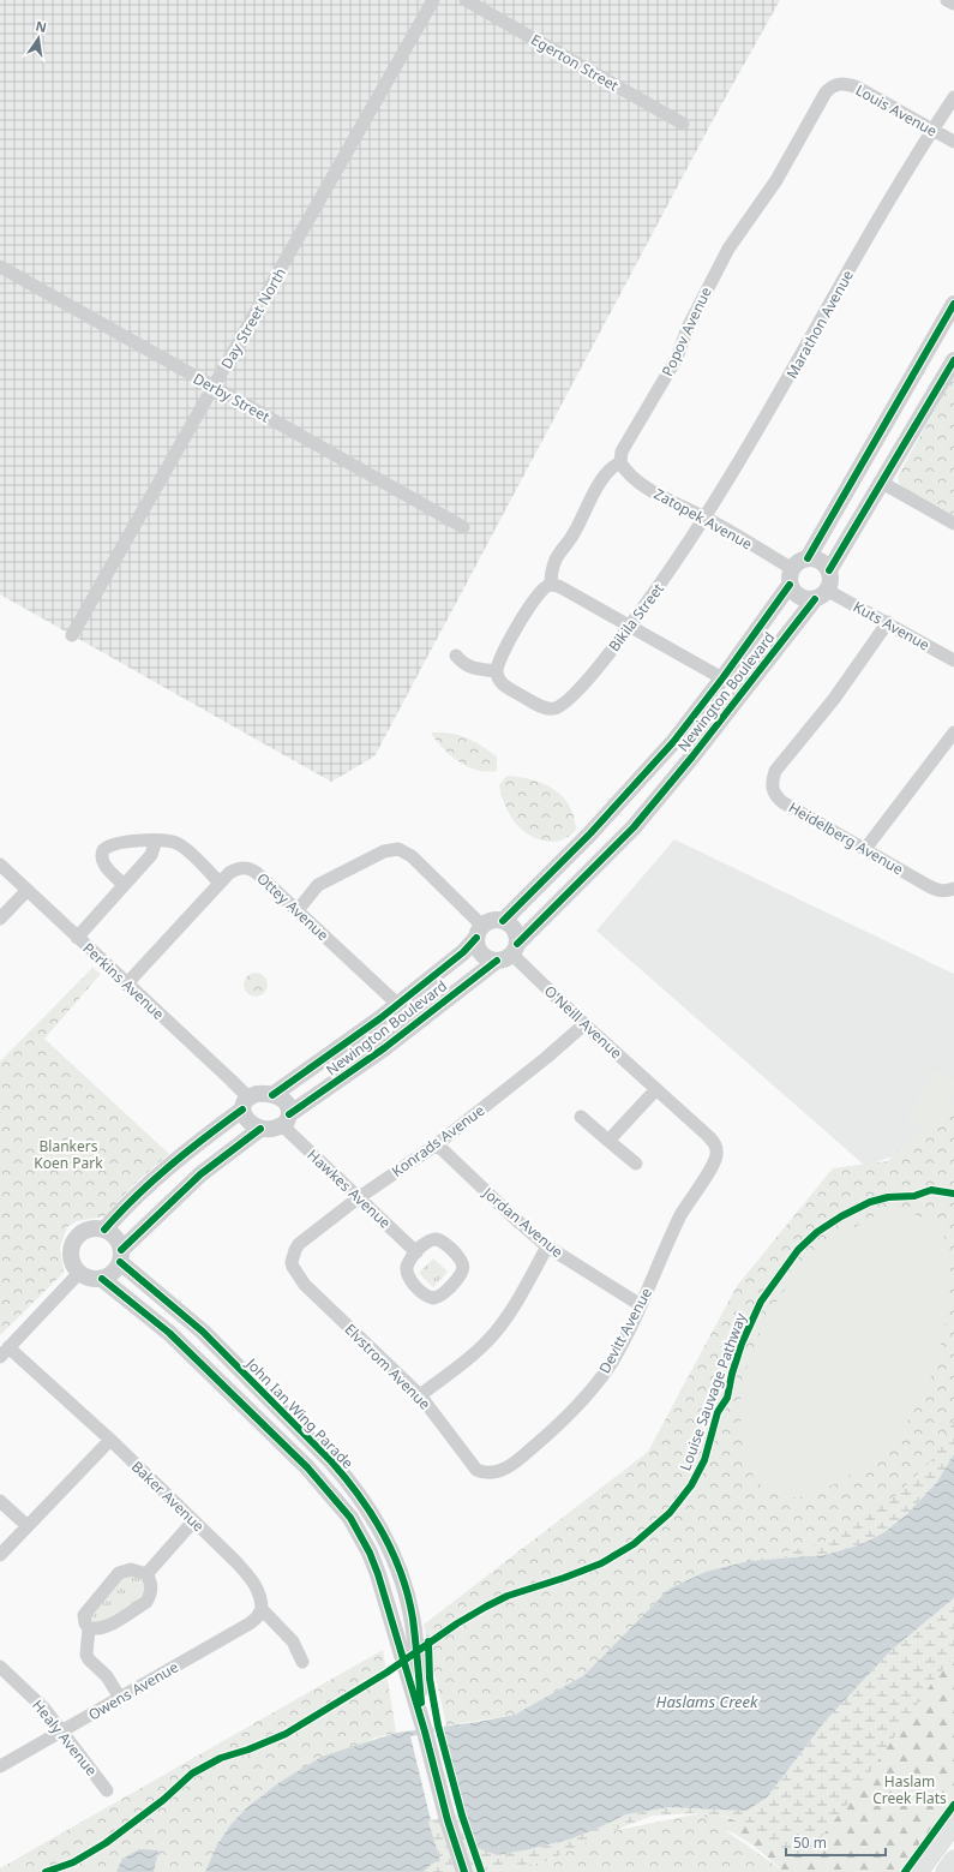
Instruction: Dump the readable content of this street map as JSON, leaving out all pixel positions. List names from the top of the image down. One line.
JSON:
{"streets":{"street":["Egerton Street","Louis Avenue","Day Street North","Marathon Avenue","Popov Avenue","Derby Street","Zatopek Avenue","Bikila Street","Kuts Avenue","Newington Boulevard","Heidelberg Avenue","Ottey Avenue","Perkins Avenue","O'Neill Avenue","Konrads Avenue","Hawkes Avenue","Jordan Avenue","Devitt Avenue","Elvstrom Avenue","John Ian Wing Parade","Baker Avenue","Owens Avenue","Healy Avenue"],"cycle path":["Louise Sauvage Pathway"]},"crossings":[["Louis Avenue","Marathon Avenue"],["Louis Avenue","Popov Avenue"],["Day Street North","Derby Street"],["Marathon Avenue","Zatopek Avenue"],["Marathon Avenue","Bikila Street"],["Popov Avenue","Zatopek Avenue"],["Zatopek Avenue","Bikila Street"],["Zatopek Avenue","Kuts Avenue"],["Zatopek Avenue","Newington Boulevard"],["Kuts Avenue","Newington Boulevard"],["Kuts Avenue","Heidelberg Avenue"],["Newington Boulevard","Ottey Avenue"],["Newington Boulevard","Perkins Avenue"],["Newington Boulevard","O'Neill Avenue"],["Newington Boulevard","Hawkes Avenue"],["Ottey Avenue","Perkins Avenue"],["Perkins Avenue","Hawkes Avenue"],["O'Neill Avenue","Konrads Avenue"],["O'Neill Avenue","Devitt Avenue"],["Konrads Avenue","Hawkes Avenue"],["Konrads Avenue","Jordan Avenue"],["Konrads Avenue","Elvstrom Avenue"],["Jordan Avenue","Devitt Avenue"],["Devitt Avenue","Elvstrom Avenue"],["Baker Avenue","Owens Avenue"],["Owens Avenue","Healy Avenue"]],"water":["Haslams Creek"],"parks":["Blankers Koen Park","Haslam Creek Flats"],"scale_bar":"50 m","north":"top"}
